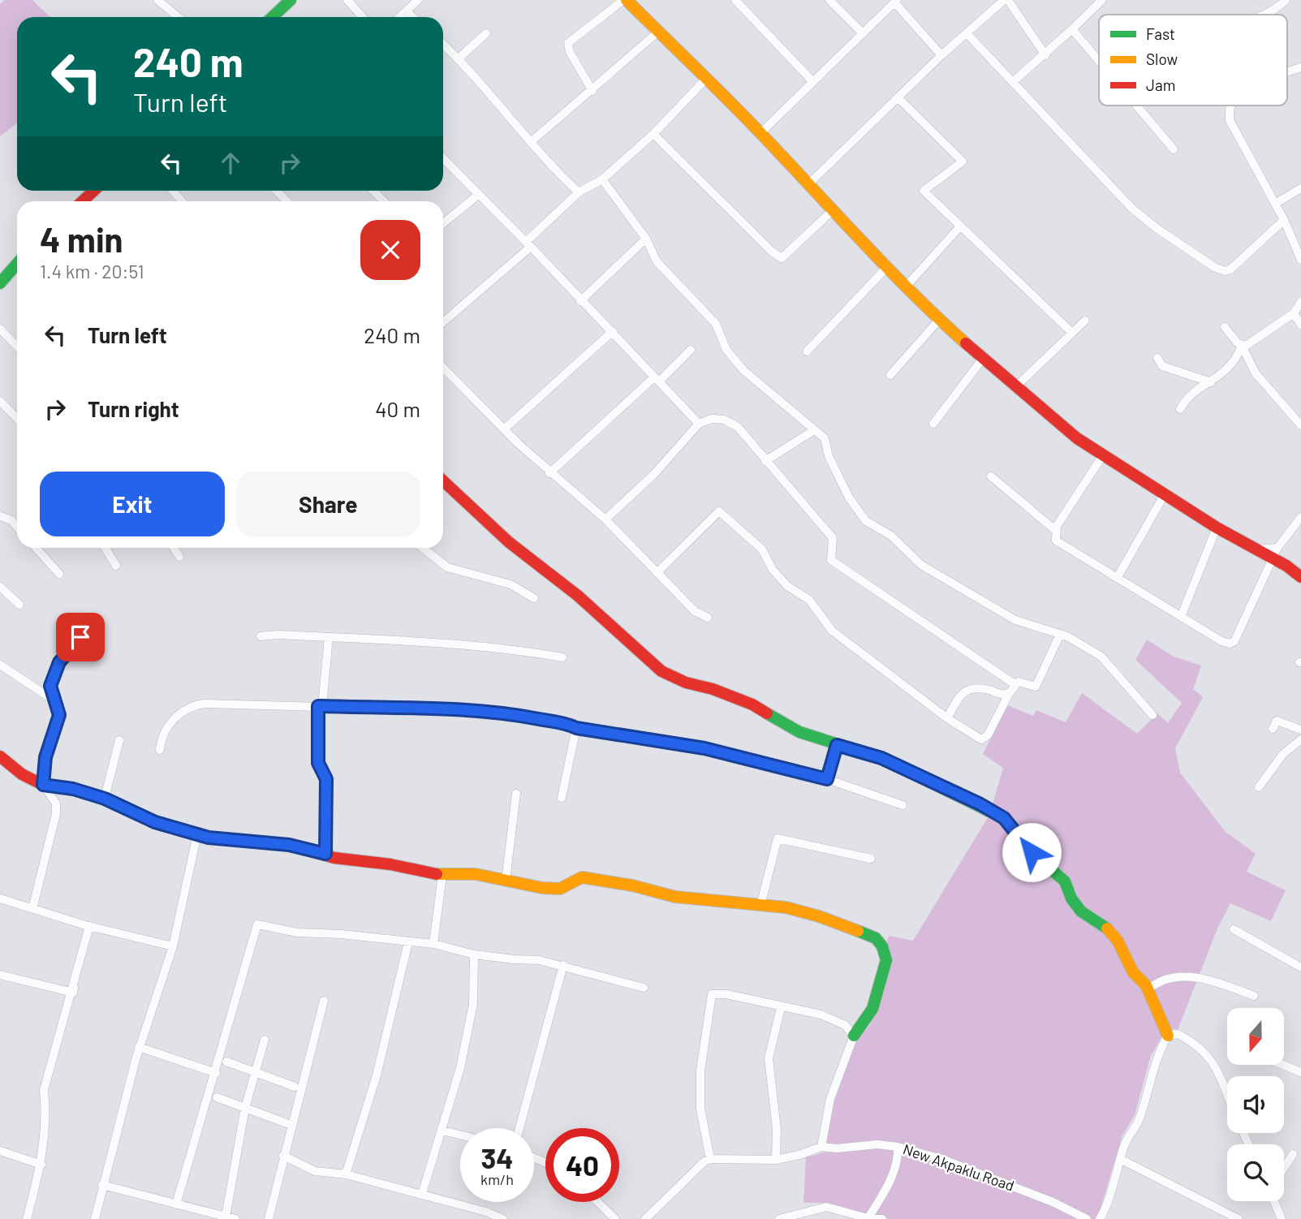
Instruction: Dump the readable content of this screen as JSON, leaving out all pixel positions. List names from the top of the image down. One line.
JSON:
{"streets":{"street":["New Akpaklu Road"]},"legend":["Fast","Slow","Jam"],"north":"bottom","page":{"turn":["240 m","Turn left"],"heading":["4 min","1.4 km · 20:51"],"list":[{"name":"Turn left","value":"240 m"},{"name":"Turn right","value":"40 m"}],"buttons":["Exit","Share"],"speed":"34 km/h","limit":"40"}}
